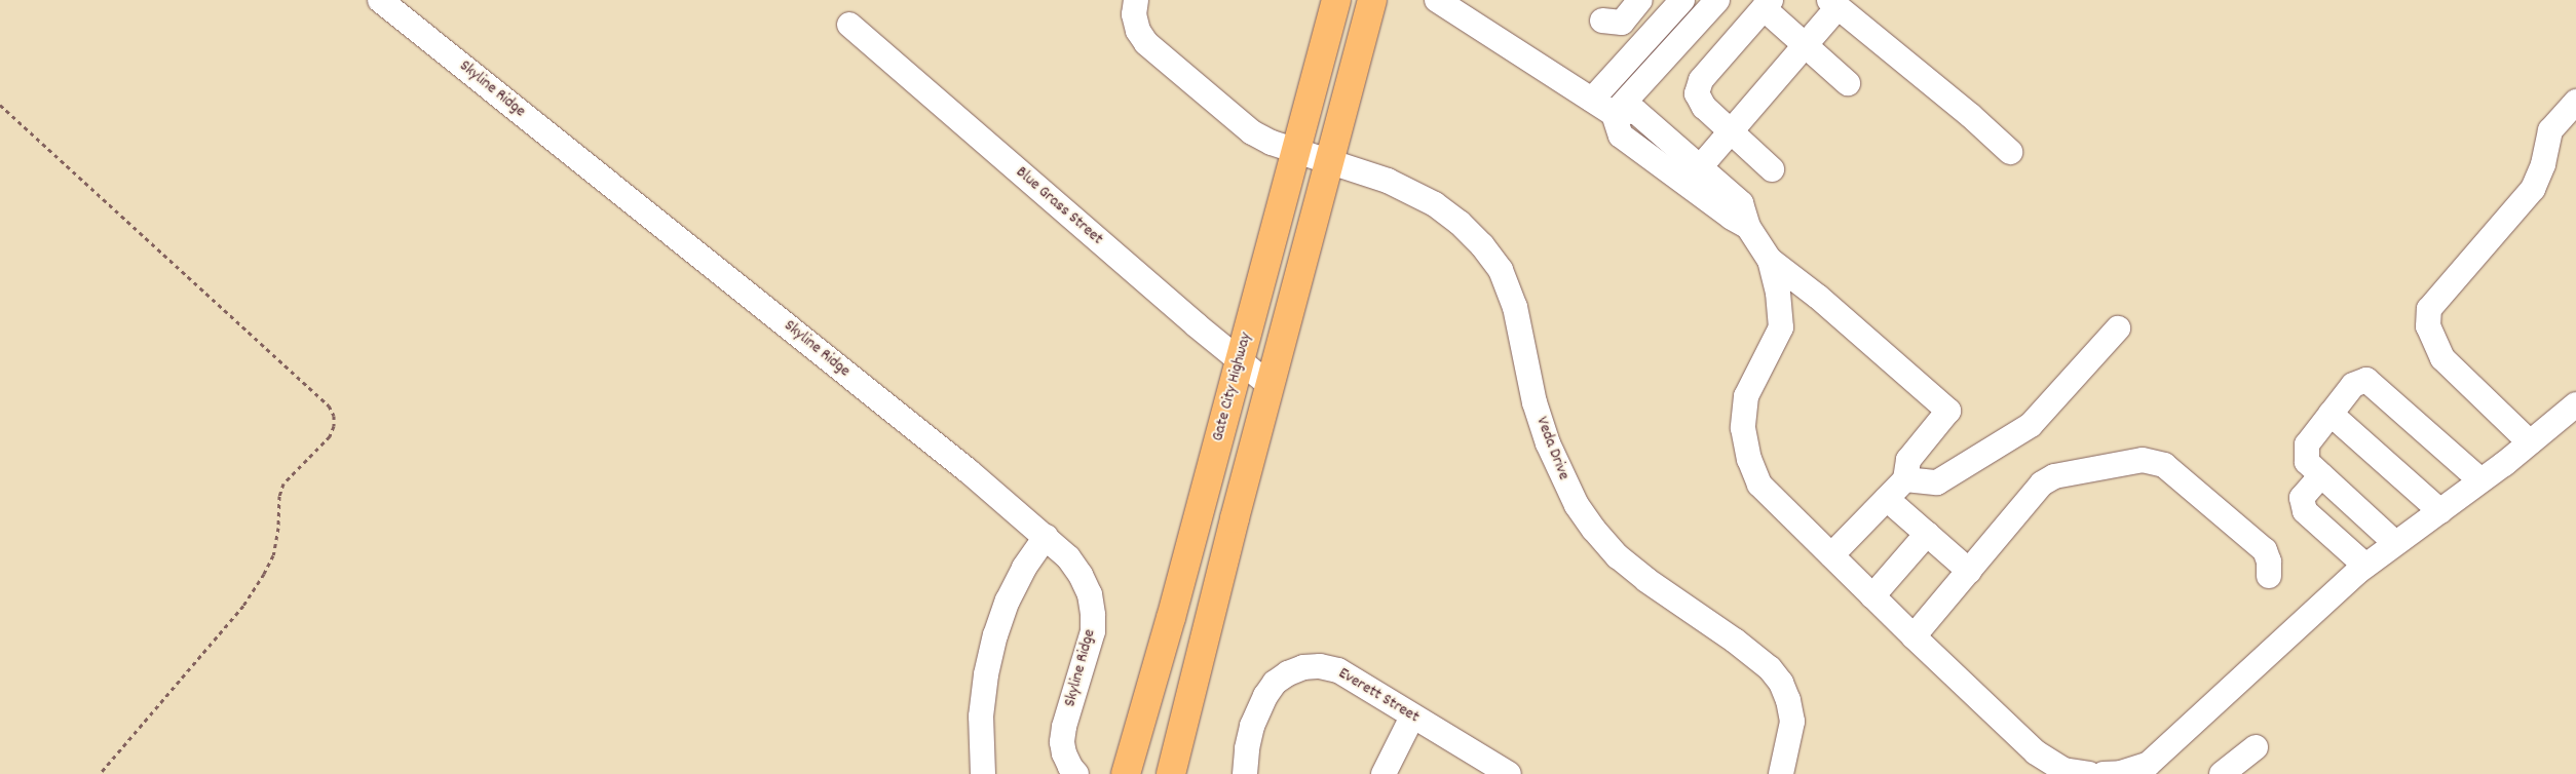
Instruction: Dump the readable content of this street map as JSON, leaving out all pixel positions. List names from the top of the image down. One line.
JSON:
{"streets":{"main road":["Gate City Highway"],"street":["Skyline Ridge","Blue Grass Street","Veda Drive","Everett Street"]},"crossings":[["Blue Grass Street","Gate City Highway"],["Gate City Highway","Veda Drive"]]}
